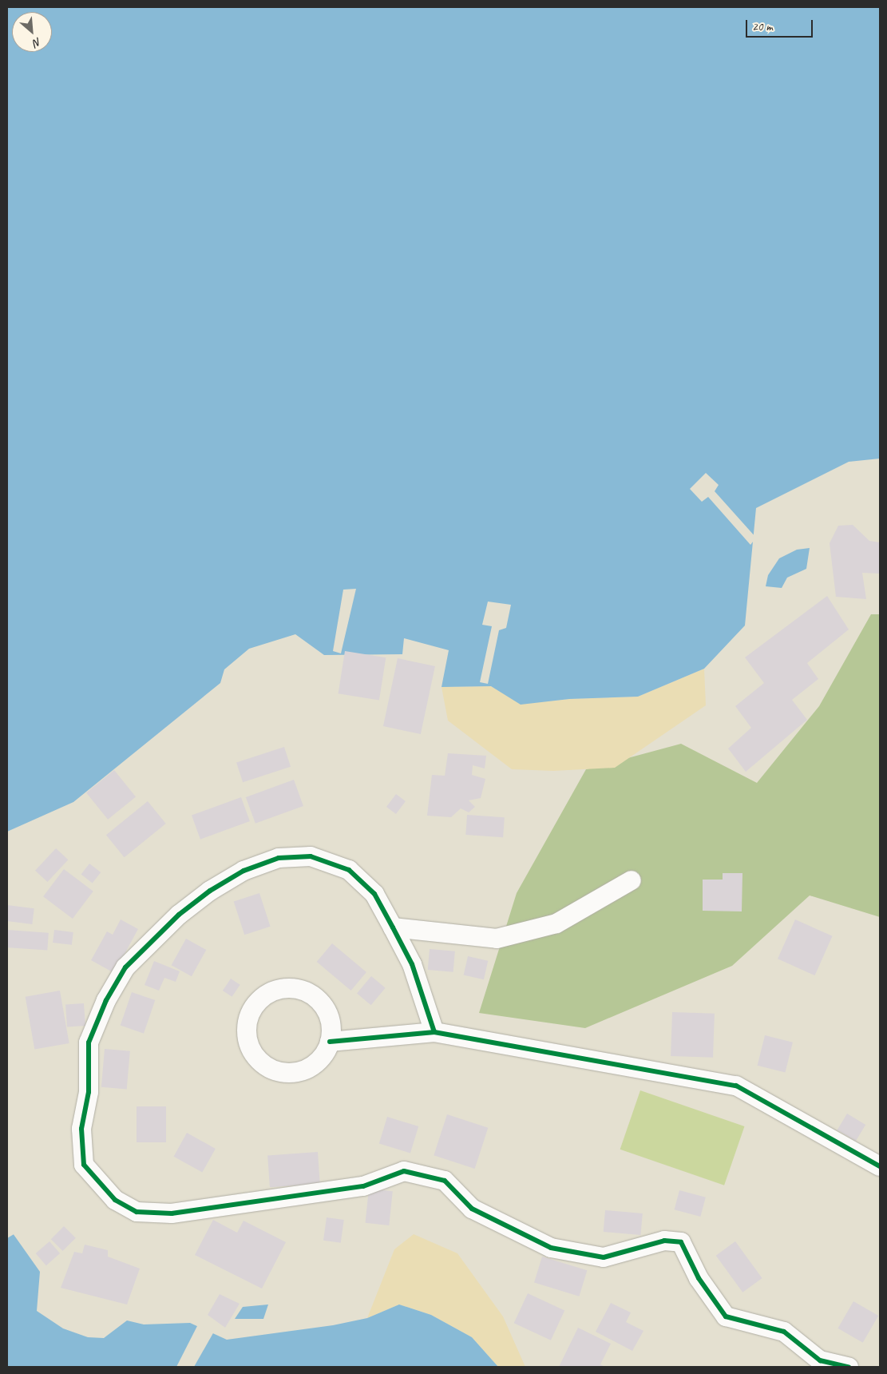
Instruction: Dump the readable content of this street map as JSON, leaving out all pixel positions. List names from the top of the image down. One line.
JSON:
{"scale_bar":"20 m","north":"bottom right"}
